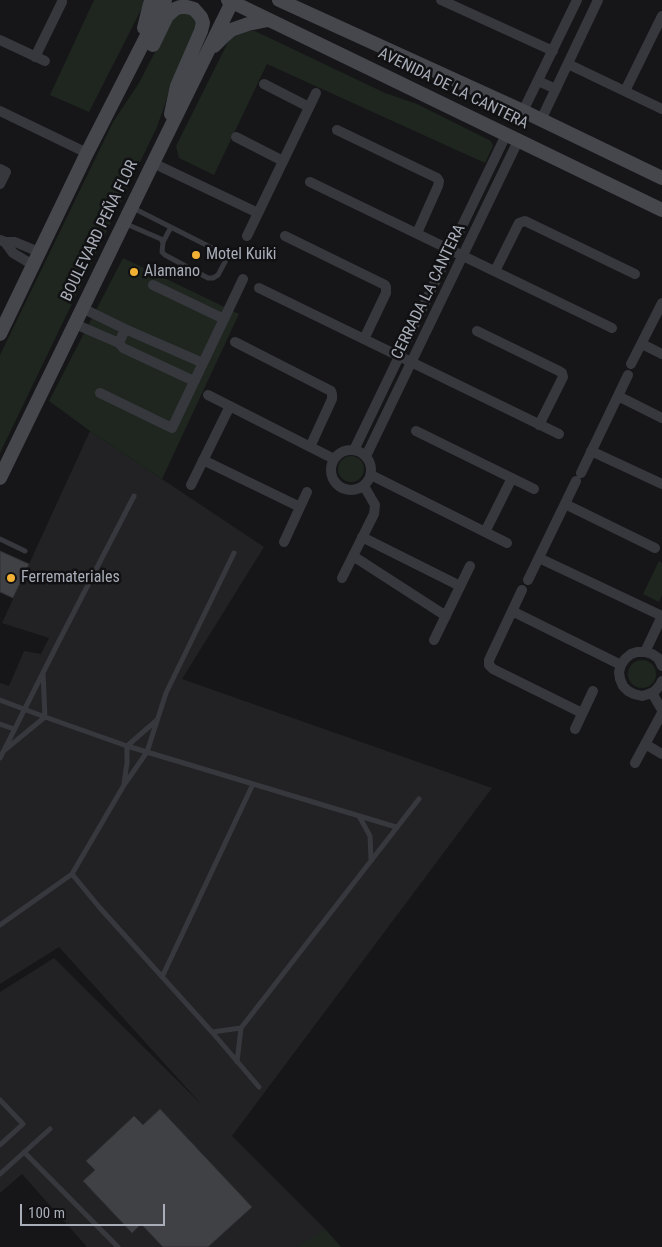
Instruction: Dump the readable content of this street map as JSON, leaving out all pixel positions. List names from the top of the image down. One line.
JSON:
{"streets":{"main road":["AVENIDA DE LA CANTERA","BOULEVARD PEÑA FLOR"],"street":["CERRADA LA CANTERA"]},"crossings":[["AVENIDA DE LA CANTERA","BOULEVARD PEÑA FLOR"],["AVENIDA DE LA CANTERA","CERRADA LA CANTERA"]],"places":["Motel Kuiki","Alamano","Ferremateriales"],"scale_bar":"100 m"}
